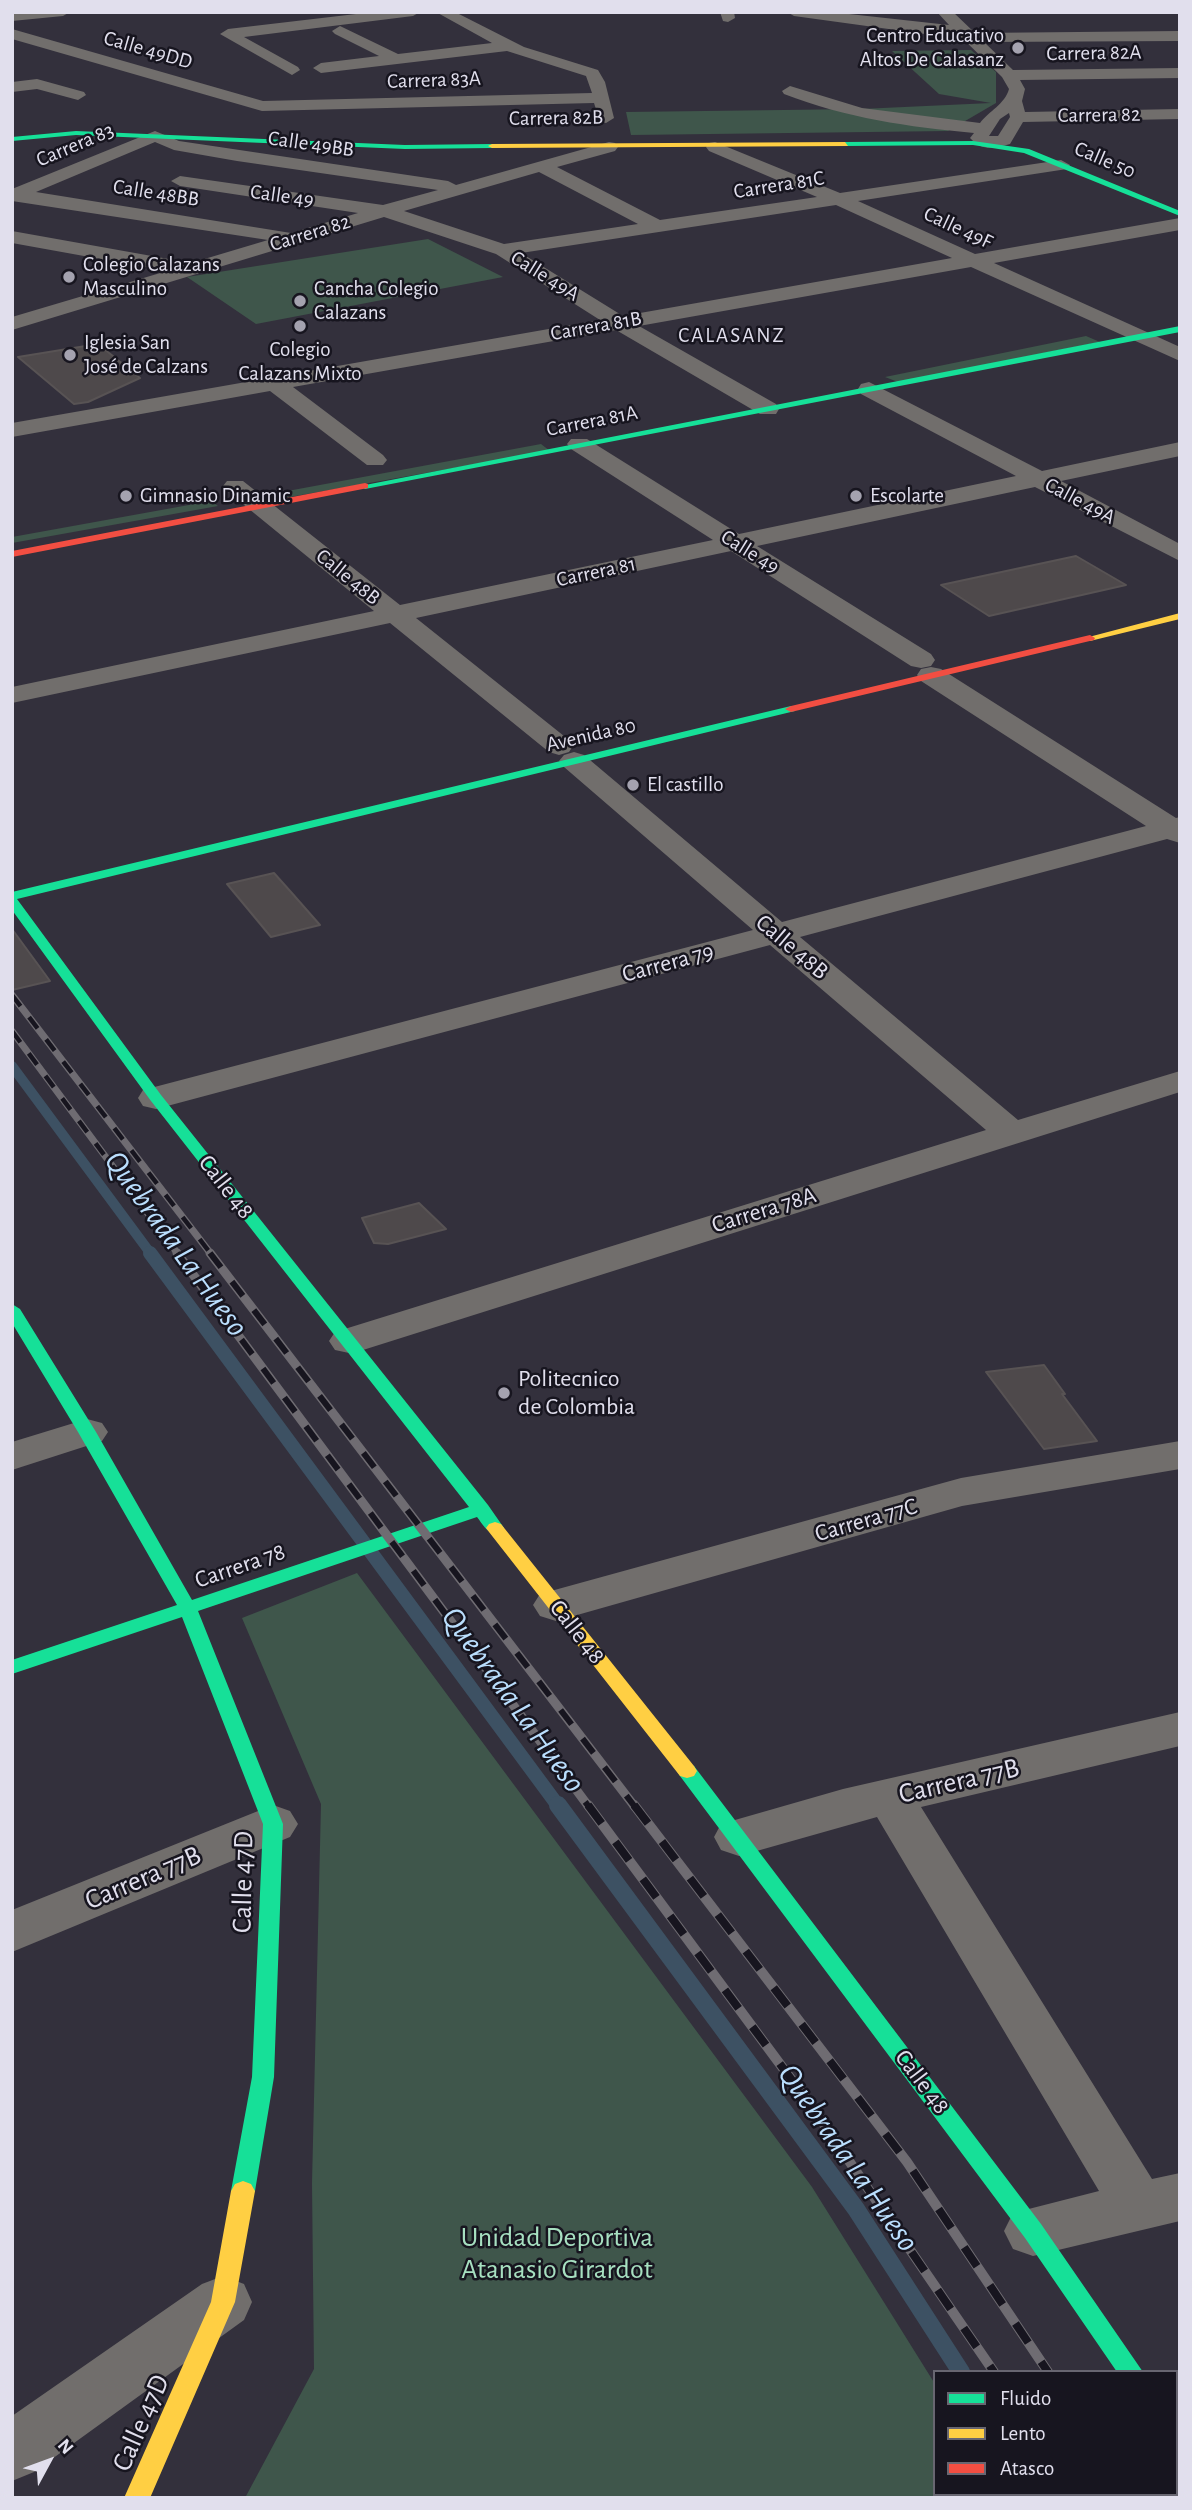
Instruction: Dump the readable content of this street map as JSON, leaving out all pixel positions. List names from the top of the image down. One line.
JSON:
{"streets":{"street":["Calle 49DD","Carrera 82A","Carrera 83A","Carrera 82","Carrera 82B","Calle 49BB","Carrera 83","Calle 50","Carrera 81C","Calle 48BB","Calle 49","Calle 49F","Calle 49A","Carrera 81B","Carrera 81A","Carrera 81","Calle 48B","Avenida 80","Carrera 79","Calle 48","Carrera 78A","Carrera 77C","Carrera 78","Carrera 77B","Calle 47D"]},"crossings":[["Calle 49DD","Carrera 83A"],["Carrera 82","Carrera 82B"],["Carrera 82","Calle 49BB"],["Carrera 82","Calle 48BB"],["Carrera 82","Calle 49"],["Carrera 82","Calle 49A"],["Carrera 82B","Calle 49BB"],["Carrera 82B","Carrera 83"],["Carrera 82B","Calle 50"],["Carrera 82B","Calle 49F"],["Calle 49BB","Carrera 83"],["Calle 49BB","Calle 49"],["Carrera 83","Calle 48BB"],["Calle 50","Carrera 81C"],["Carrera 81C","Calle 49F"],["Carrera 81C","Calle 49A"],["Calle 49","Calle 49A"],["Calle 49","Carrera 81A"],["Calle 49","Carrera 81"],["Calle 49","Avenida 80"],["Calle 49","Carrera 79"],["Calle 49F","Carrera 81B"],["Calle 49F","Carrera 81A"],["Calle 49A","Carrera 81B"],["Calle 49A","Carrera 81A"],["Calle 49A","Carrera 81"],["Carrera 81A","Calle 48B"],["Carrera 81","Calle 48B"],["Calle 48B","Avenida 80"],["Calle 48B","Carrera 79"],["Calle 48B","Carrera 78A"],["Avenida 80","Calle 48"],["Carrera 79","Calle 48"],["Calle 48","Carrera 78A"],["Calle 48","Carrera 77C"],["Calle 48","Carrera 78"],["Calle 48","Carrera 77B"],["Carrera 78","Calle 47D"],["Carrera 77B","Calle 47D"]],"districts":["CALASANZ"],"water":["Quebrada La Hueso"],"parks":["Unidad Deportiva Atanasio Girardot"],"places":["Centro Educativo Altos De Calasanz","Colegio Calazans Masculino","Cancha Colegio Calazans","Colegio Calazans Mixto","Iglesia San José de Calzans","Gimnasio Dinamic","Escolarte","El castillo","Politecnico de Colombia"],"legend":["Fluido","Lento","Atasco"],"north":"top right"}
